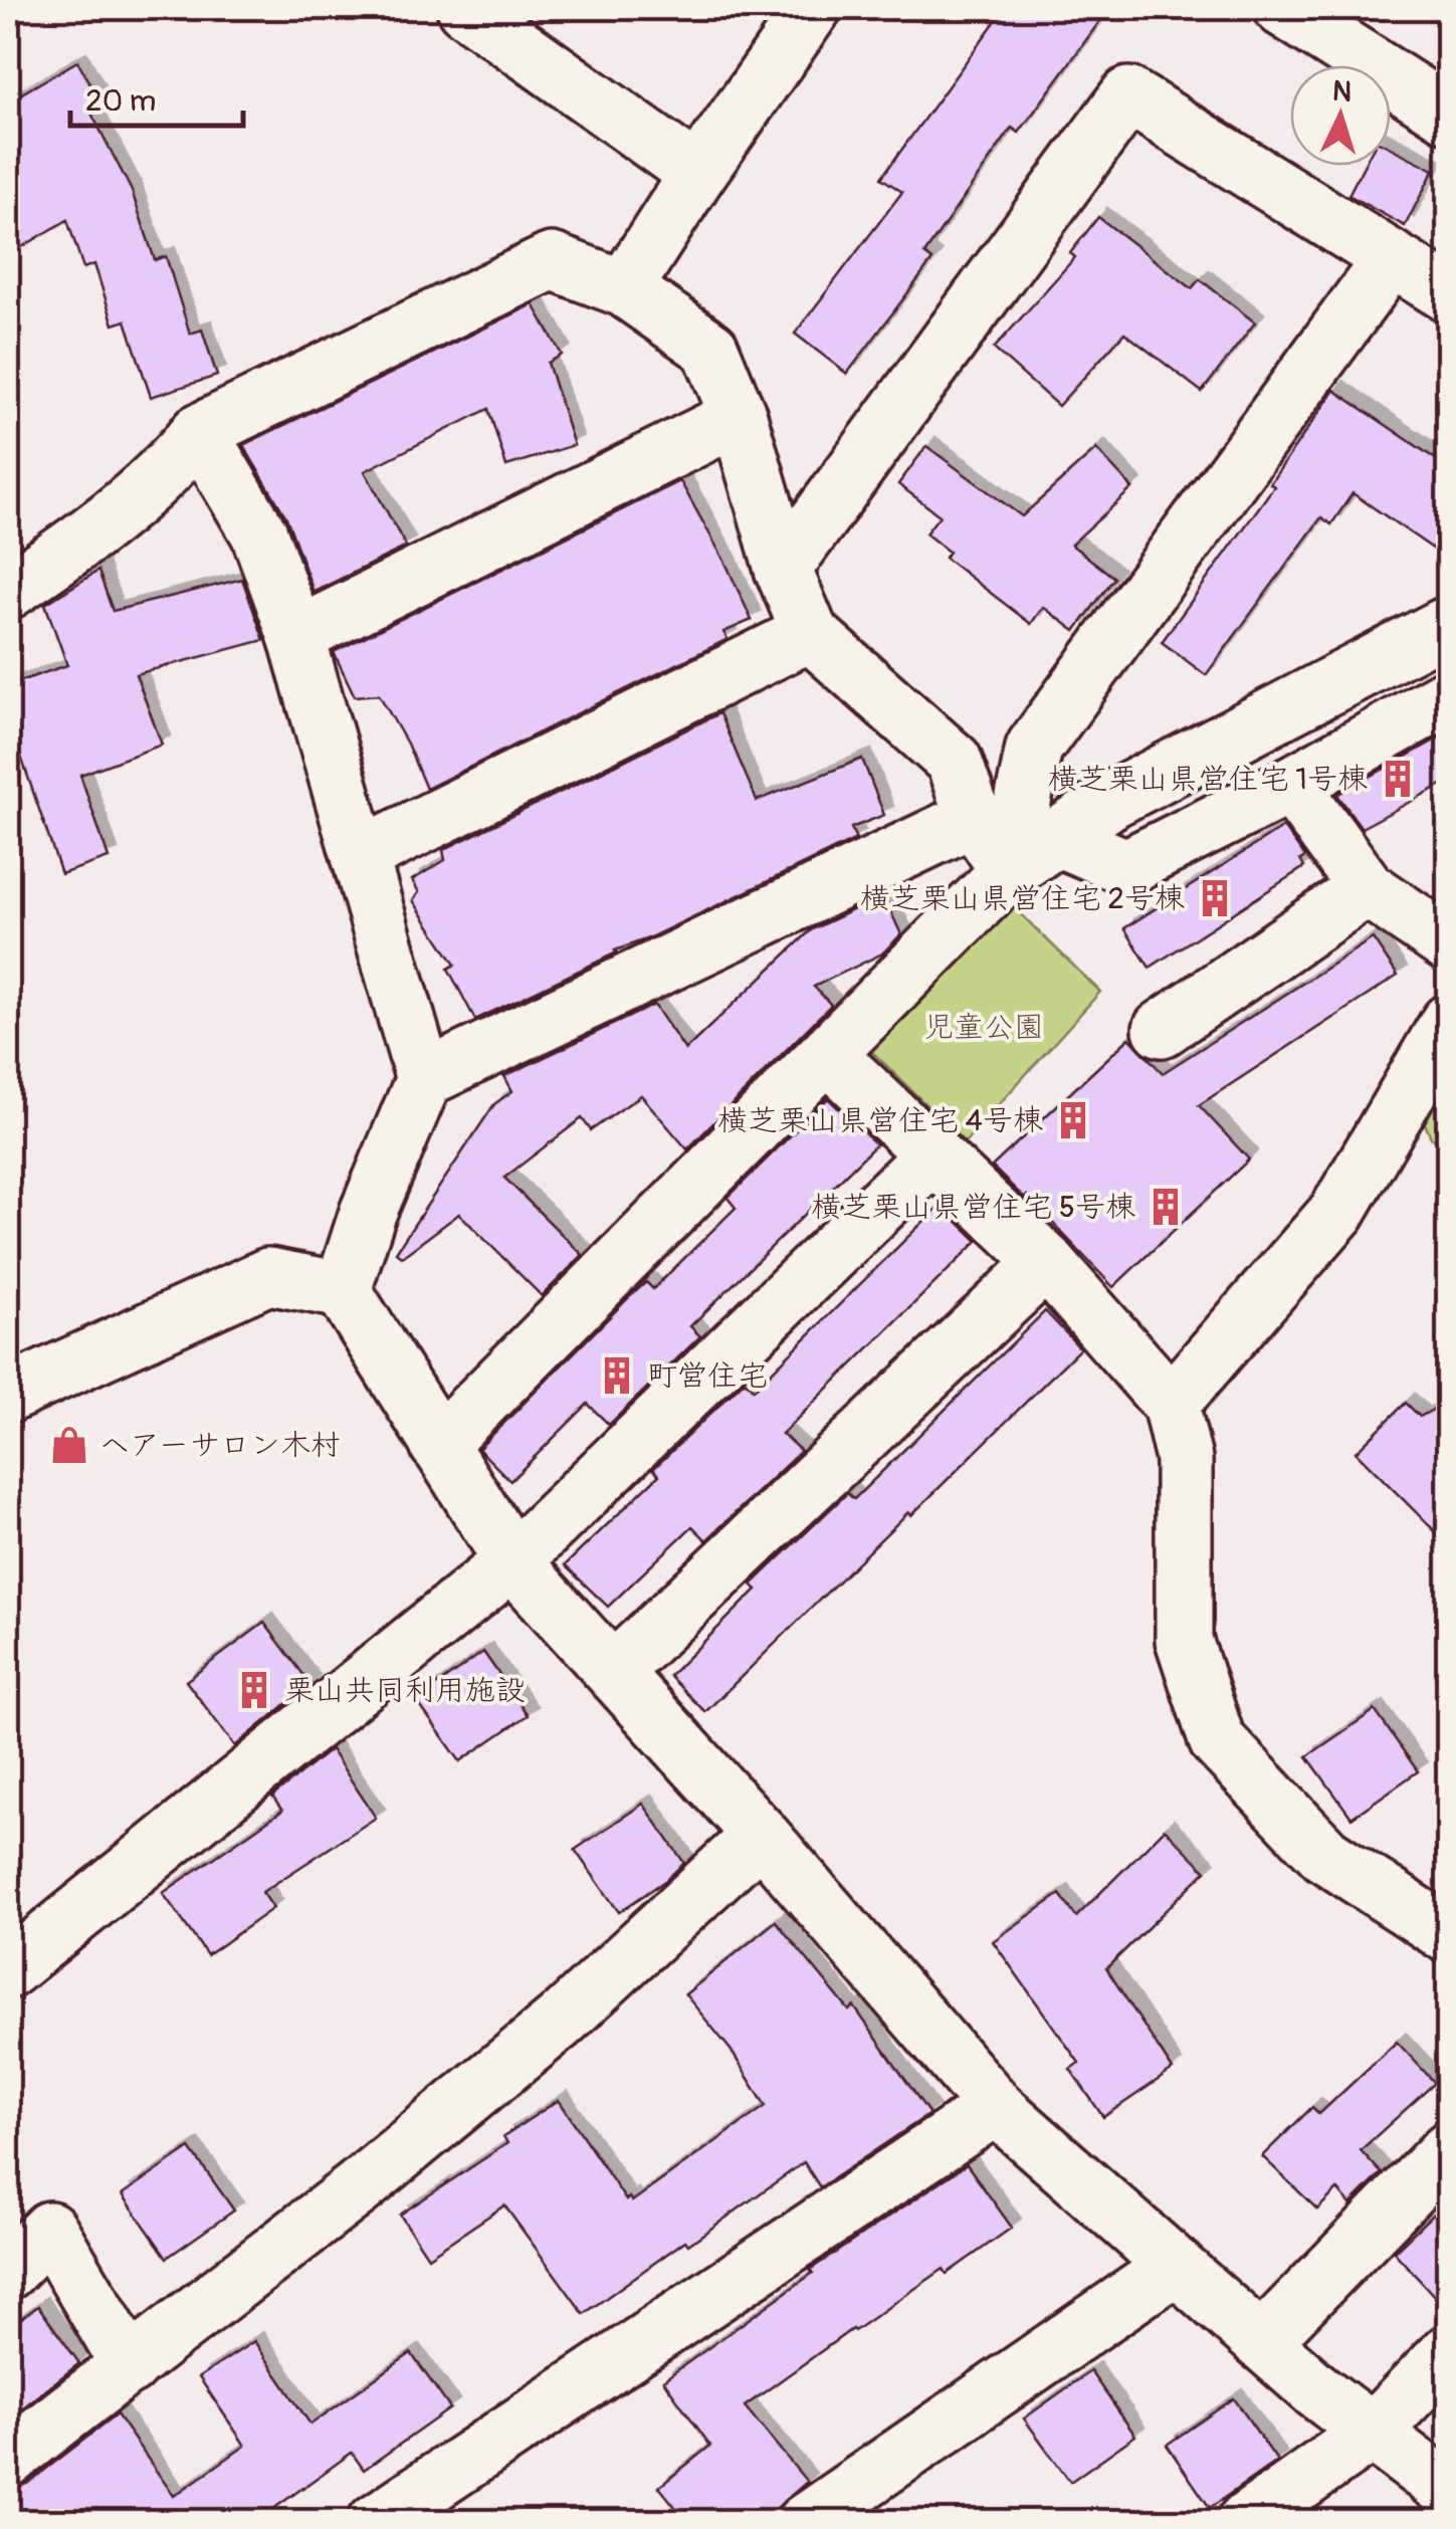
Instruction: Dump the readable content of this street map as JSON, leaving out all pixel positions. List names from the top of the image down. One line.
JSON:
{"parks":["児童公園"],"places":{"building":["横芝栗山県営住宅 1号棟","横芝栗山県営住宅 2号棟","横芝栗山県営住宅 4号棟","横芝栗山県営住宅 5号棟","町営住宅","栗山共同利用施設"],"shop":["ヘアーサロン木村"]},"scale_bar":"20 m","north":"top"}
